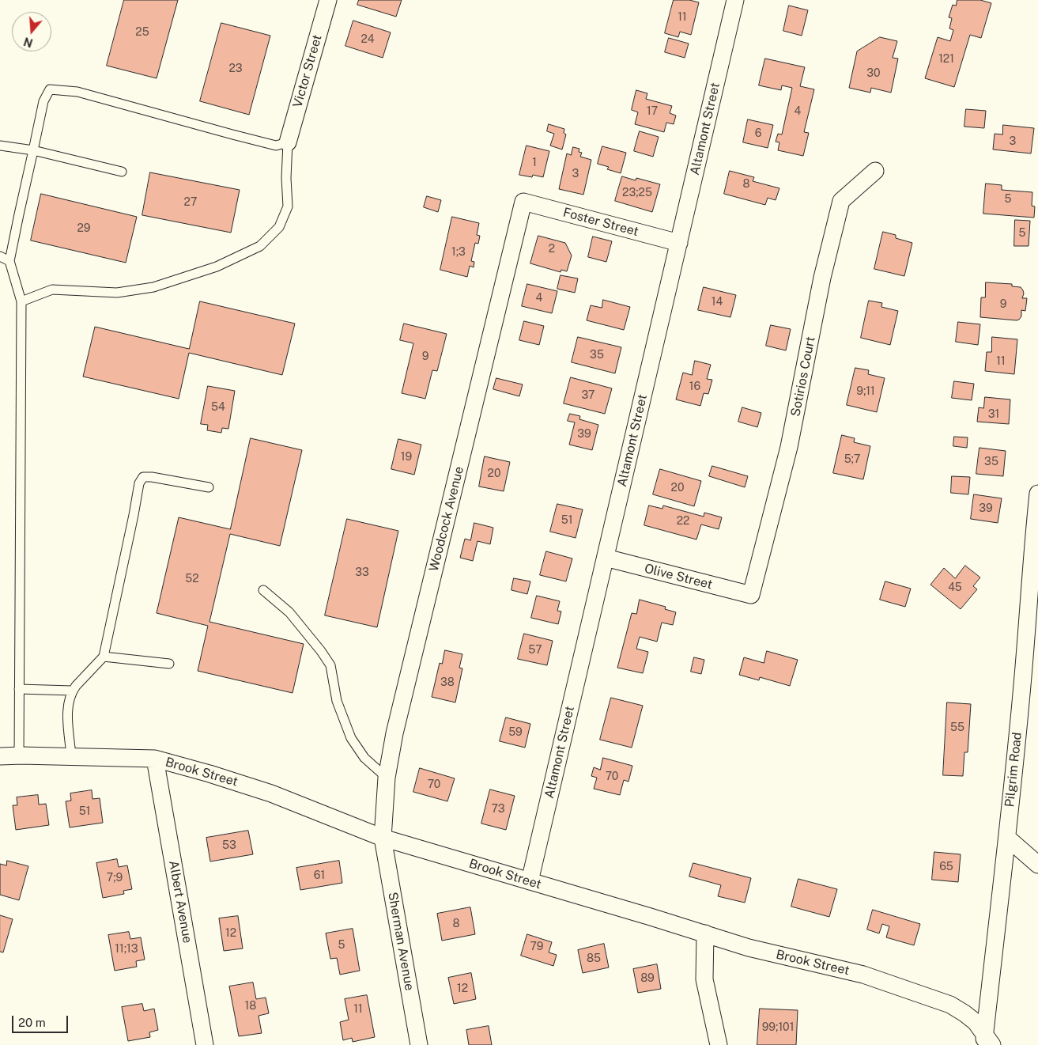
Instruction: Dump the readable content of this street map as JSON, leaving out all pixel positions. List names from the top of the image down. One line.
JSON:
{"streets":{"street":["Victor Street","Altamont Street","Foster Street","Sotirios Court","Woodcock Avenue","Olive Street","Pilgrim Road","Brook Street","Albert Avenue","Sherman Avenue"]},"crossings":[["Altamont Street","Foster Street"],["Altamont Street","Olive Street"],["Altamont Street","Brook Street"],["Foster Street","Woodcock Avenue"],["Sotirios Court","Olive Street"],["Woodcock Avenue","Brook Street"],["Woodcock Avenue","Sherman Avenue"],["Pilgrim Road","Brook Street"],["Brook Street","Albert Avenue"],["Brook Street","Sherman Avenue"]],"house_numbers":["11","25","24","121","23","30","17","4","6","3","1","3","8","23;25","5","27","29","5","2","1;3","4","14","9","35","9","11","16","9;11","37","54","31","39","19","5;7","35","20","20","39","51","22","33","52","45","57","38","55","59","70","70","73","51","53","65","61","7;9","8","12","5","79","11;13","85","89","12","18","11","99;101"],"scale_bar":"20 m","north":"bottom"}
